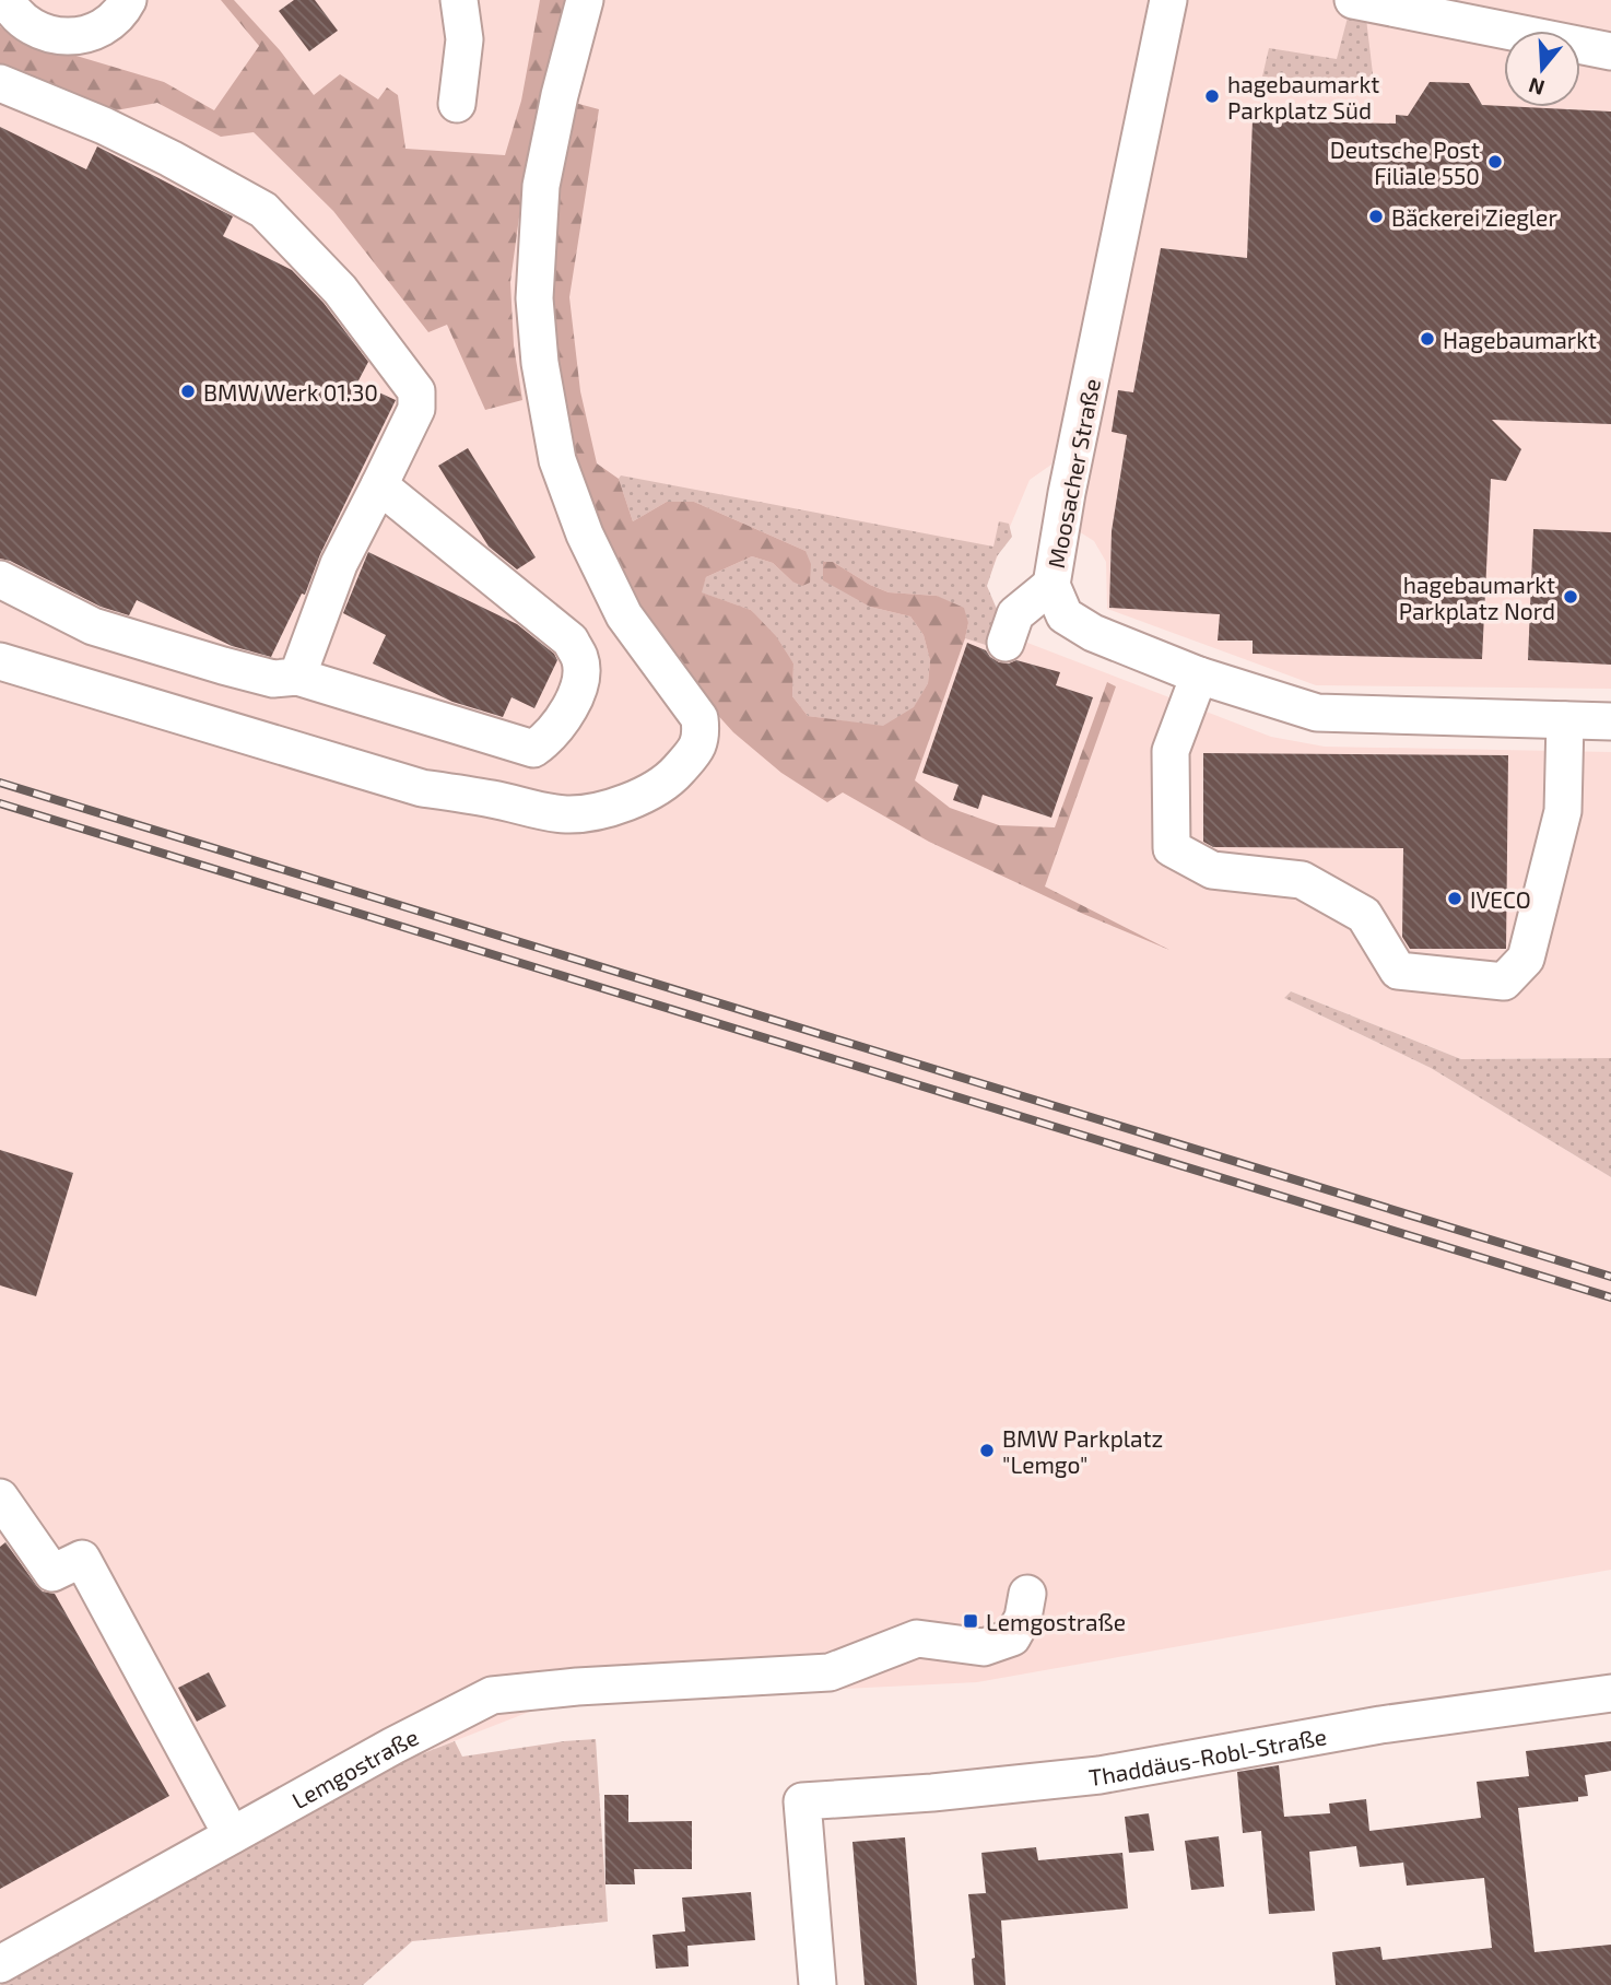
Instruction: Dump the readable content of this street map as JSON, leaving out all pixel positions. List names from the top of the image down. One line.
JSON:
{"streets":{"street":["Moosacher Straße","Thaddäus-Robl-Straße","Lemgostraße"]},"places":{"other":["hagebaumarkt Parkplatz Süd","Deutsche Post Filiale 550","Bäckerei Ziegler","Hagebaumarkt","BMW Werk 01.30","hagebaumarkt Parkplatz Nord","IVECO","BMW Parkplatz \"Lemgo\""],"transit":["Lemgostraße"]},"north":"bottom"}
